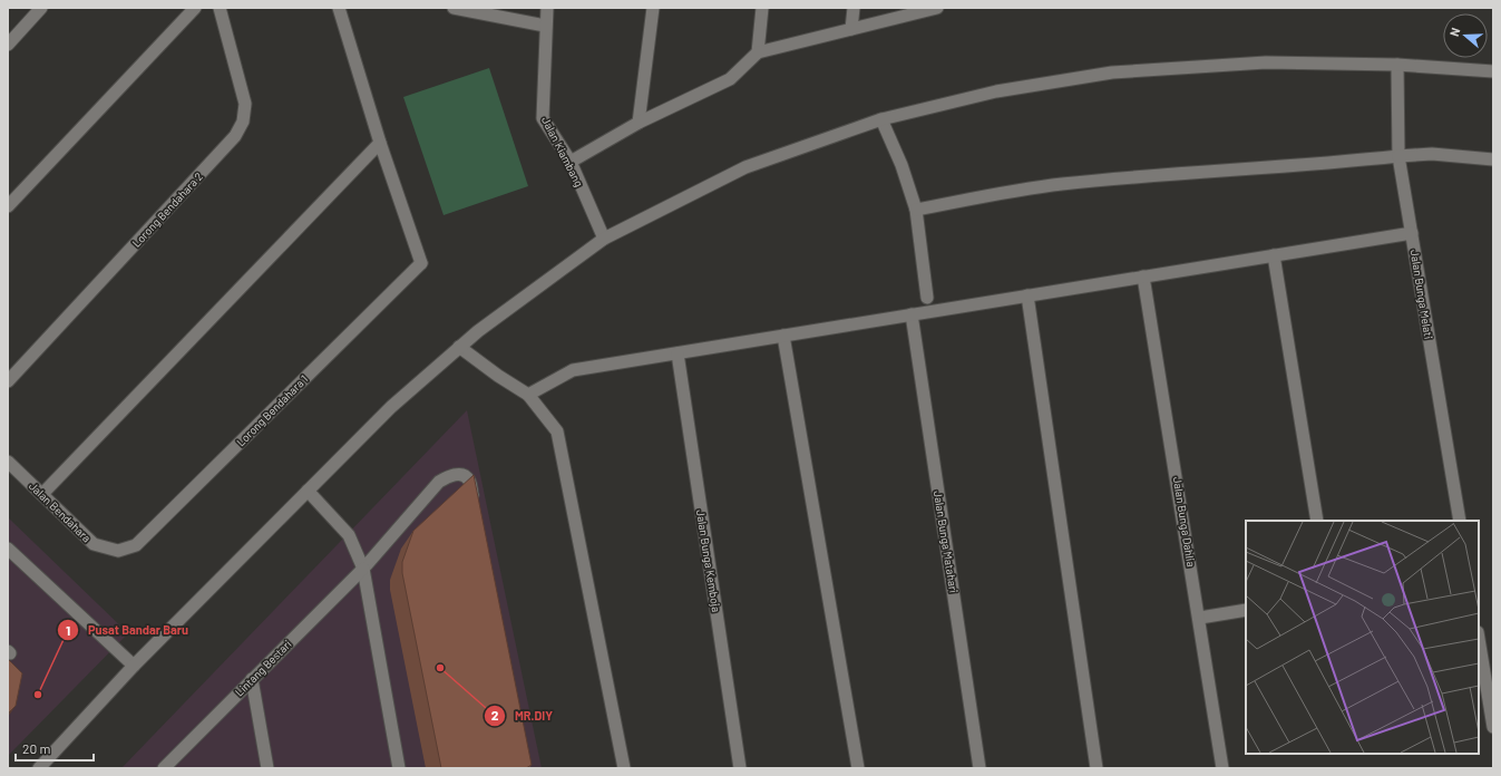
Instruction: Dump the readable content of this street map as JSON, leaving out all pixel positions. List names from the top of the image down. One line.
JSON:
{"streets":{"street":["Jalan Kiambang","Lorong Bendahara 2","Jalan Bunga Melati","Lorong Bendahara 1","Jalan Bendahara","Jalan Bunga Dahlia","Jalan Bunga Matahari","Jalan Bunga Kemboja","Lintang Bestari"]},"crossings":[["Lorong Bendahara 1","Jalan Bendahara"]],"places":["MR.DIY","Pusat Bandar Baru"],"scale_bar":"20 m","north":"left"}
